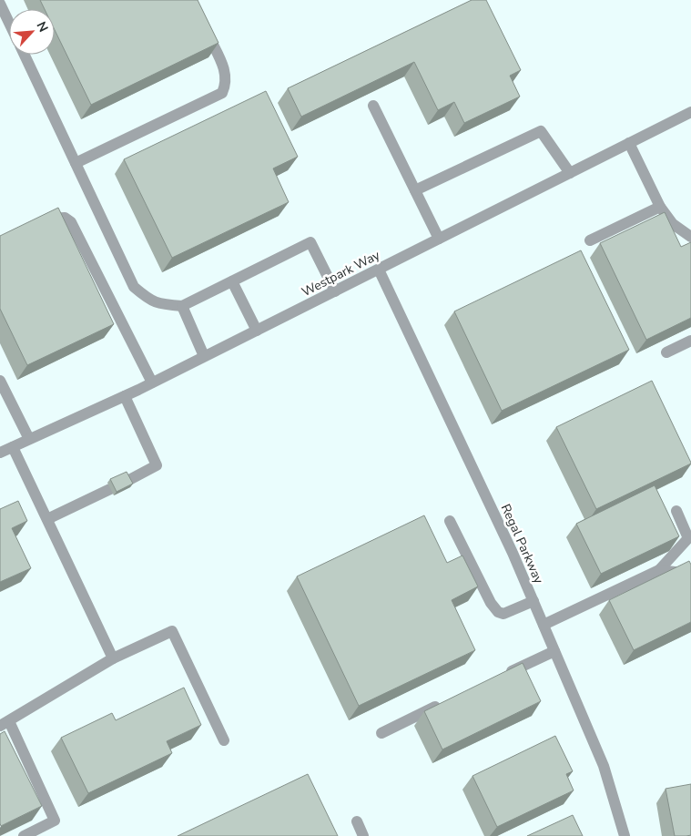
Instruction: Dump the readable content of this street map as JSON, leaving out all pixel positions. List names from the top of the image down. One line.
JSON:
{"streets":{"street":["Westpark Way","Regal Parkway"]},"crossings":[["Westpark Way","Regal Parkway"]],"north":"top right"}
